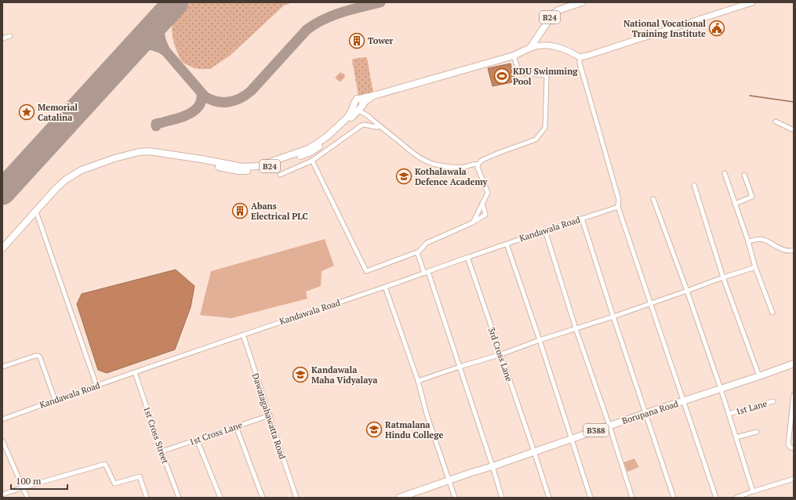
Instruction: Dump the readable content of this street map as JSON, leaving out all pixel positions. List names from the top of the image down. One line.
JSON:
{"streets":{"main road":["B24","Borupana Road","B388"],"street":["Kandawala Road","3rd Cross Lane","1st Lane","Dawatagahawatta Road","1st Cross Lane","1st Cross Street"]},"crossings":[["Kandawala Road","3rd Cross Lane"],["Kandawala Road","Dawatagahawatta Road"],["Kandawala Road","1st Cross Street"],["3rd Cross Lane","Borupana Road"],["Dawatagahawatta Road","1st Cross Lane"],["1st Cross Lane","1st Cross Street"]],"places":{"public building":["National Vocational Training Institute"],"building":["Tower","Abans Electrical PLC"],"sports":["KDU Swimming Pool"],"place":["Memorial Catalina"],"school or university":["Kothalawala Defence Academy","Kandawala Maha Vidyalaya","Ratmalana Hindu College"]},"scale_bar":"100 m"}
